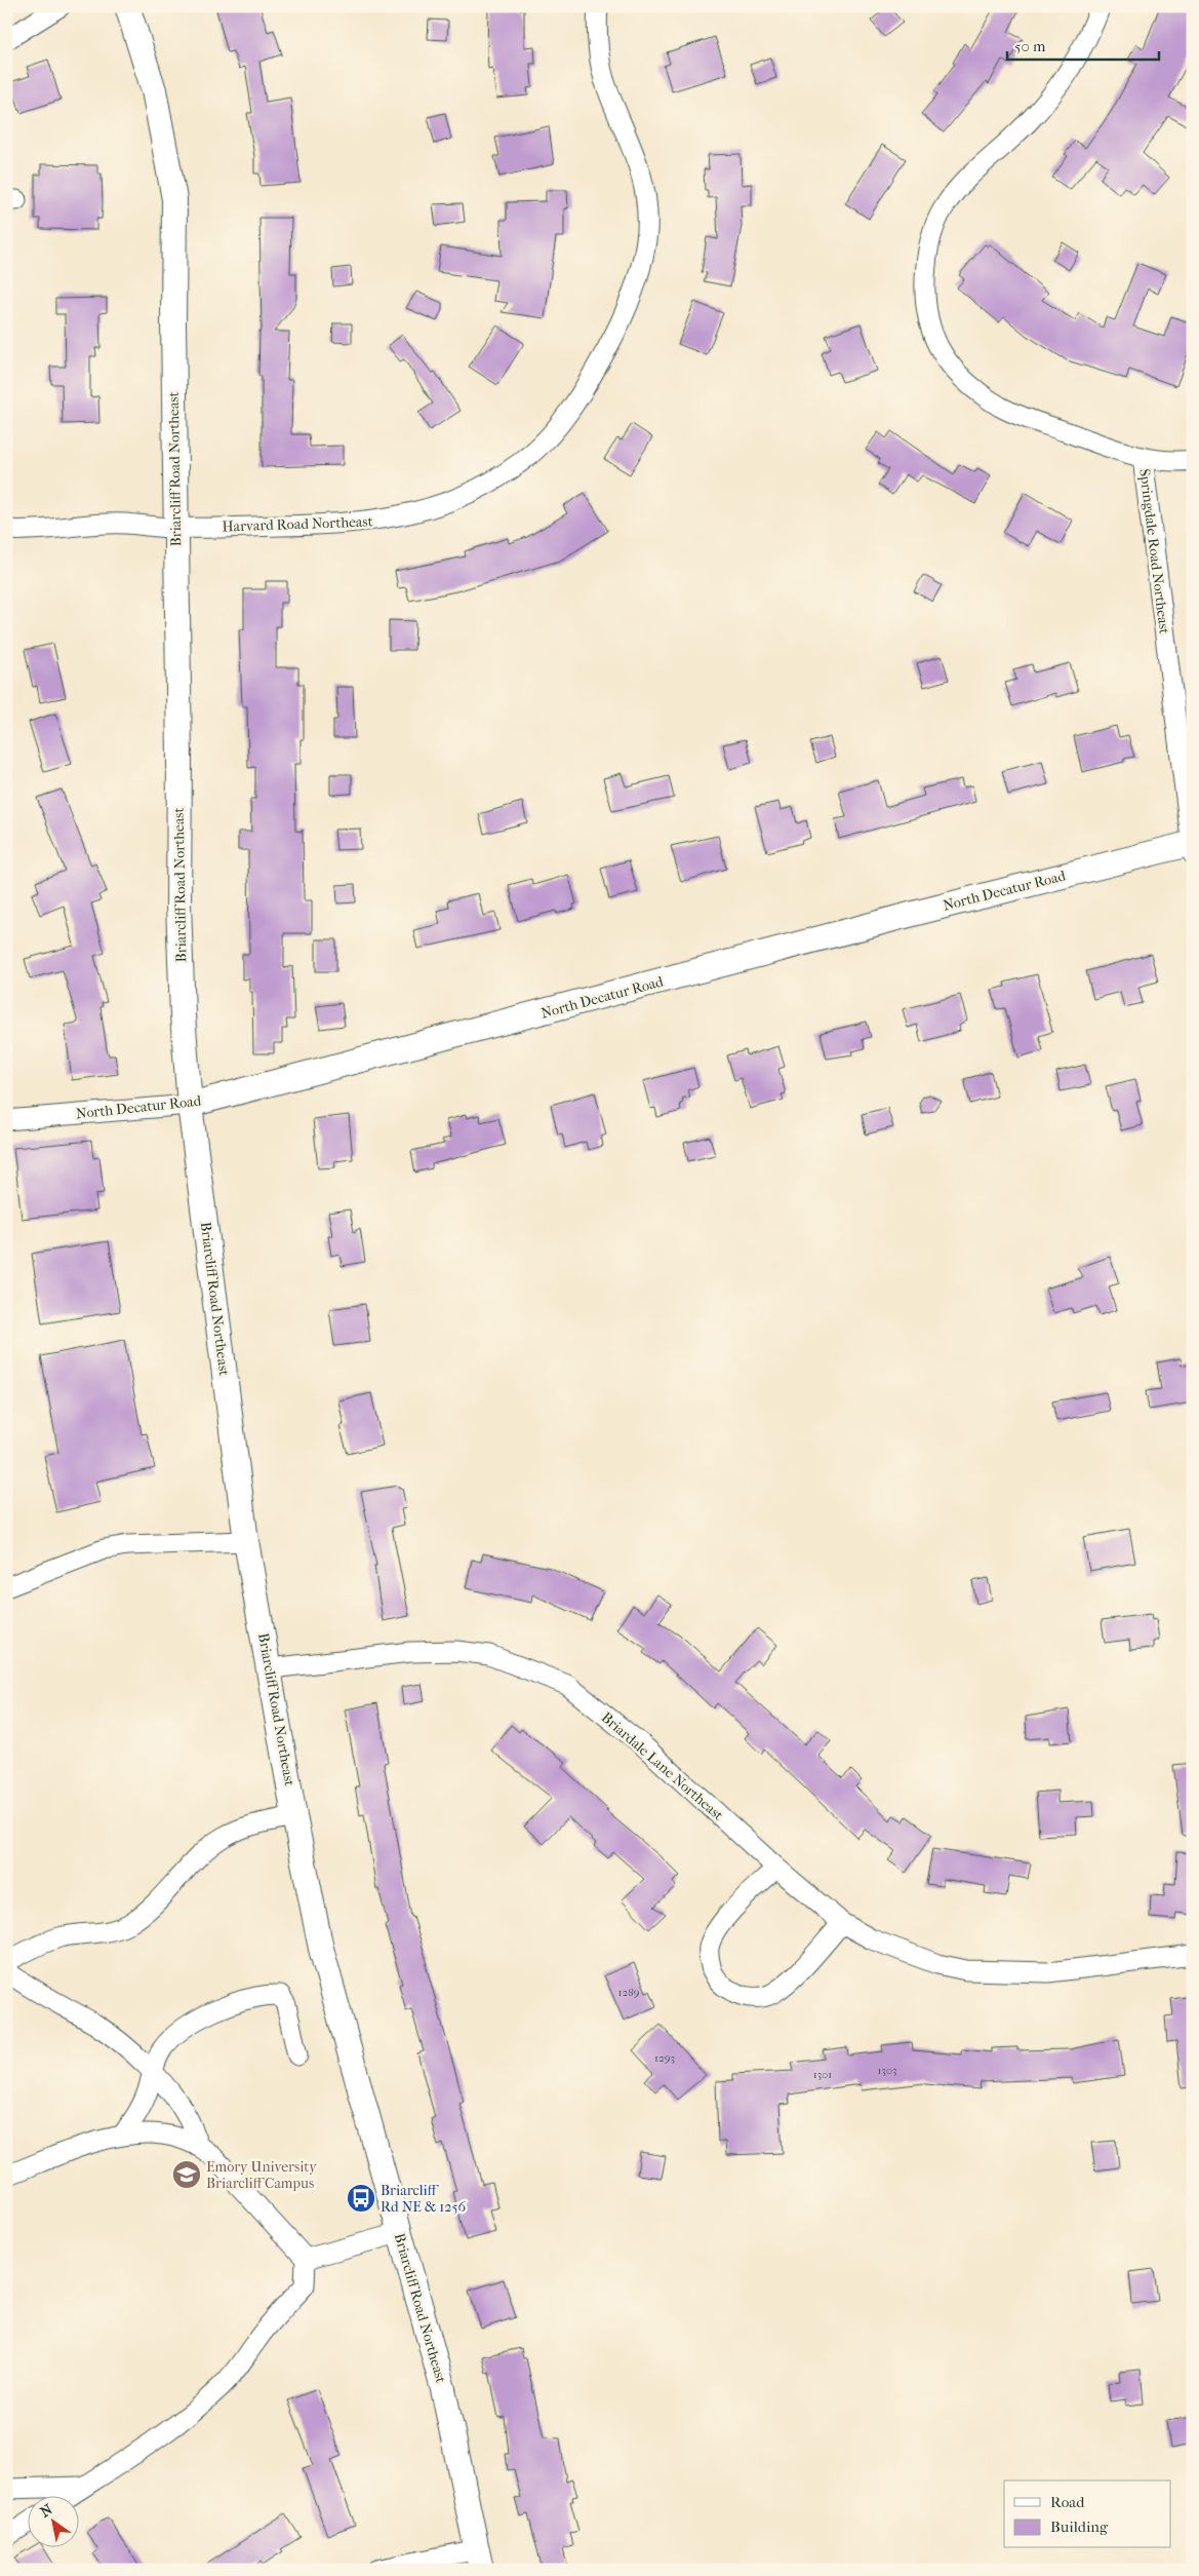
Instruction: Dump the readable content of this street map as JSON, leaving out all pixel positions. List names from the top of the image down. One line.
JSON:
{"streets":{"main road":["Briarcliff Road Northeast","North Decatur Road"],"street":["Harvard Road Northeast","Springdale Road Northeast","Briardale Lane Northeast"]},"crossings":[["Briarcliff Road Northeast","Harvard Road Northeast"],["Briarcliff Road Northeast","North Decatur Road"],["Briarcliff Road Northeast","Briardale Lane Northeast"],["Springdale Road Northeast","North Decatur Road"]],"places":{"school or university":["Emory University Briarcliff Campus"],"bus stop":["Briarcliff Rd NE & 1256"]},"house_numbers":["1289","1293","1303","1301"],"legend":["Road","Building"],"scale_bar":"50 m","north":"top left"}
